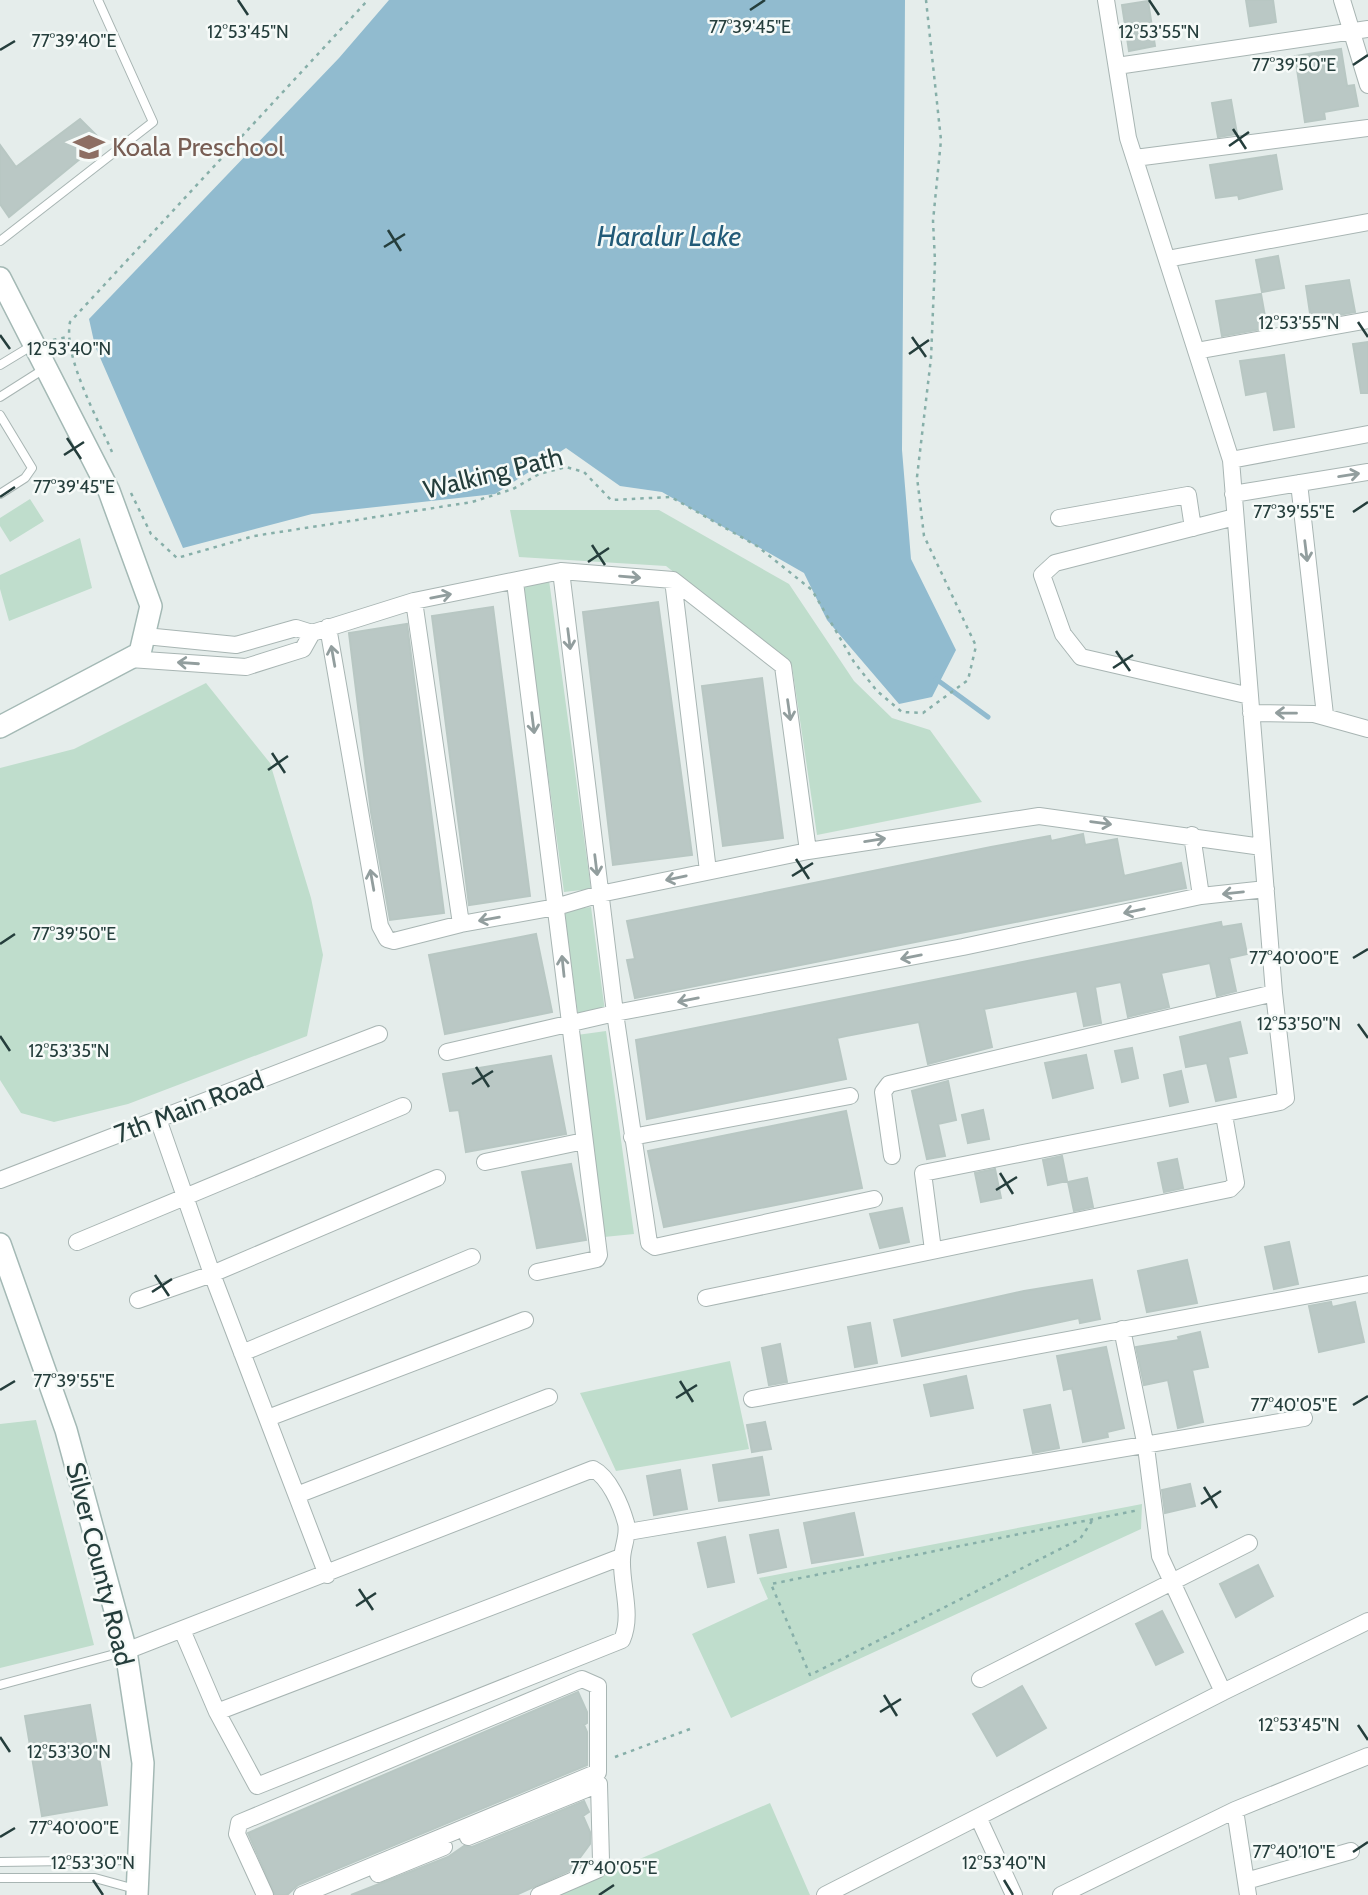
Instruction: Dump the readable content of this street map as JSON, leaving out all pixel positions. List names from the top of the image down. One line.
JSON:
{"streets":{"street":["7th Main Road","Silver County Road"],"path":["Walking Path"]},"water":["Haralur Lake"],"places":{"school or university":["Koala Preschool"]},"coordinates":["77°39'45\"E","12°53'45\"N","12°53'55\"N","77°39'40\"E","77°39'50\"E","12°53'40\"N","77°39'55\"E","77°40'00\"E","12°53'50\"N","12°53'35\"N","77°40'05\"E","12°53'30\"N","77°40'10\"E"]}
